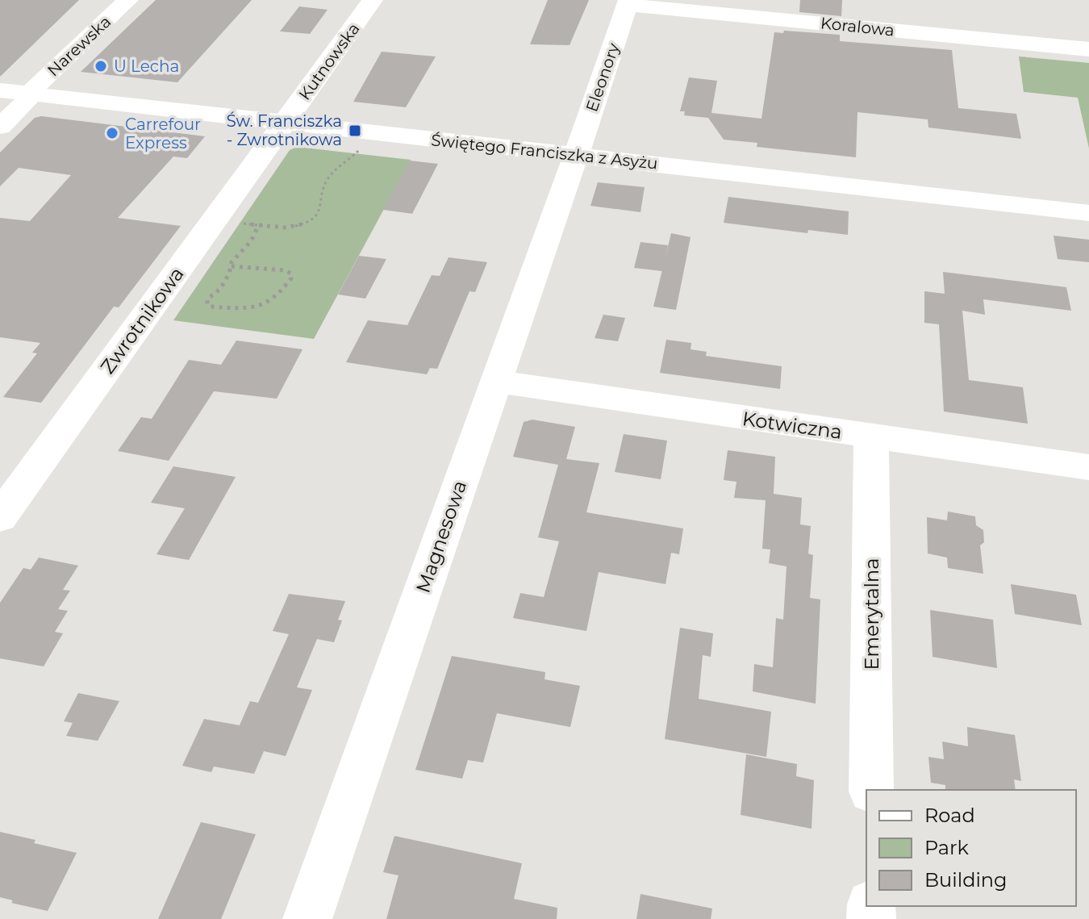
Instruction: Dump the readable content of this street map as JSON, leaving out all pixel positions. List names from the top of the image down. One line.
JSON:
{"streets":{"street":["Koralowa","Narewska","Kutnowska","Eleonory","Świętego Franciszka z Asyżu","Zwrotnikowa","Kotwiczna","Magnesowa","Emerytalna"]},"crossings":[["Koralowa","Eleonory"],["Narewska","Świętego Franciszka z Asyżu"],["Kutnowska","Świętego Franciszka z Asyżu"],["Kutnowska","Zwrotnikowa"],["Eleonory","Świętego Franciszka z Asyżu"],["Eleonory","Magnesowa"],["Świętego Franciszka z Asyżu","Zwrotnikowa"],["Świętego Franciszka z Asyżu","Magnesowa"],["Kotwiczna","Magnesowa"],["Kotwiczna","Emerytalna"]],"places":{"other":["U Lecha","Carrefour Express"],"transit":["Św. Franciszka - Zwrotnikowa"]},"legend":["Road","Park","Building"]}
